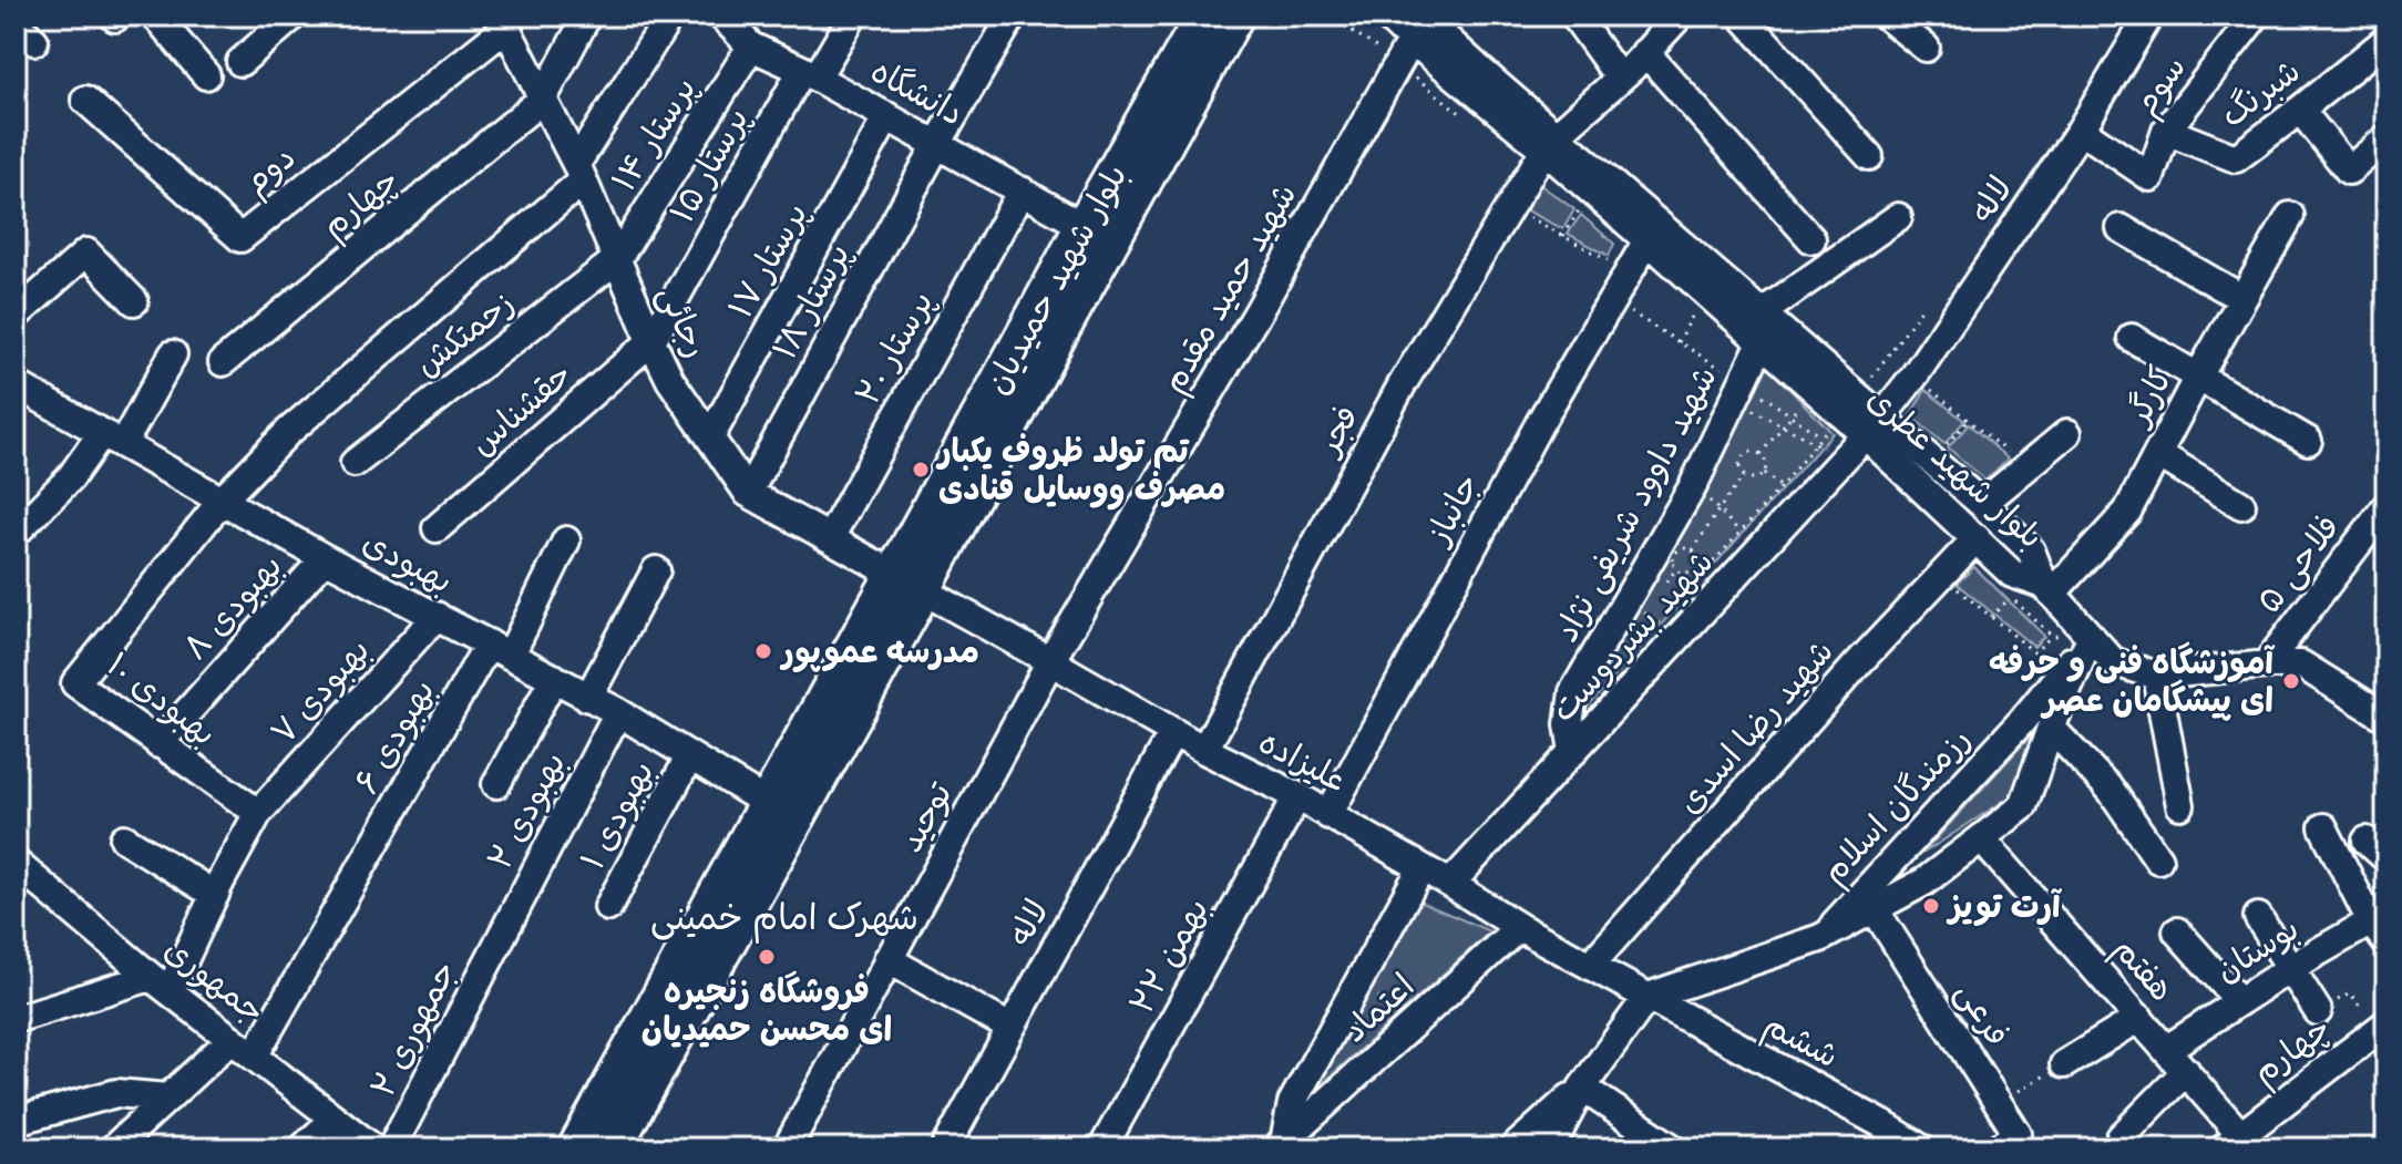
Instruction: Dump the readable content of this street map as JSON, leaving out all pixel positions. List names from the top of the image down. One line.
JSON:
{"streets":{"main road":["بلوار شهید حمیدیان"],"street":["سوم","دانشگاه","شبرنگ","پرستار ۱۴","پرستار ۱۵","دوم","لاله","چهارم","پرستار ۱۷","شهید حمید مقدم","پرستار ۱۸","رجائی","زحمتکش","پرستار ۲۰","کارگر","حقشناس","فجر","بلوار شهید عطری","شهید داوود شریفی نژاد","جانباز","بهبودی","فلاحی ۵","بهبودی ۸","شهید بشردوست","بهبودی ۷","بهبودی ۱۰","شهید رضا اسدی","بهبودی ۶","علیزاده","رزمندگان اسلام","بهبودی ۲","بهبودی ۱","توحید","بوستان","۲۲ بهمن","هفتم","جمهوری","اعتماد","فرعی","جمهوری ۲","ششم"]},"crossings":[["سوم","شبرنگ"],["سوم","لاله"],["دانشگاه","پرستار ۱۴"],["دانشگاه","پرستار ۱۵"],["دانشگاه","پرستار ۱۷"],["دانشگاه","بلوار شهید حمیدیان"],["دانشگاه","پرستار ۱۸"],["دانشگاه","پرستار ۲۰"],["پرستار ۱۴","رجائی"],["پرستار ۱۴","زحمتکش"],["پرستار ۱۵","رجائی"],["پرستار ۱۵","حقشناس"],["دوم","رجائی"],["لاله","بلوار شهید عطری"],["لاله","شهید بشردوست"],["لاله","علیزاده"],["چهارم","رجائی"],["چهارم","هفتم"],["پرستار ۱۷","رجائی"],["بلوار شهید حمیدیان","رجائی"],["بلوار شهید حمیدیان","بهبودی"],["بلوار شهید حمیدیان","علیزاده"],["شهید حمید مقدم","بلوار شهید عطری"],["شهید حمید مقدم","علیزاده"],["شهید حمید مقدم","توحید"],["پرستار ۱۸","رجائی"],["رجائی","زحمتکش"],["رجائی","پرستار ۲۰"],["رجائی","حقشناس"],["رجائی","علیزاده"],["کارگر","بلوار شهید عطری"],["فجر","بلوار شهید عطری"],["فجر","علیزاده"],["بلوار شهید عطری","شهید داوود شریفی نژاد"],["بلوار شهید عطری","جانباز"],["بلوار شهید عطری","شهید بشردوست"],["بلوار شهید عطری","شهید رضا اسدی"],["شهید داوود شریفی نژاد","شهید بشردوست"],["جانباز","علیزاده"],["بهبودی","بهبودی ۸"],["بهبودی","بهبودی ۷"],["بهبودی","بهبودی ۱۰"],["بهبودی","بهبودی ۶"],["بهبودی","بهبودی ۲"],["بهبودی","بهبودی ۱"],["بهبودی ۸","بهبودی ۱۰"],["شهید بشردوست","علیزاده"],["بهبودی ۷","بهبودی ۱۰"],["بهبودی ۷","جمهوری"],["شهید رضا اسدی","علیزاده"],["بهبودی ۶","جمهوری"],["علیزاده","رزمندگان اسلام"],["علیزاده","توحید"],["علیزاده","۲۲ بهمن"],["علیزاده","اعتماد"],["علیزاده","ششم"],["رزمندگان اسلام","هفتم"],["رزمندگان اسلام","فرعی"],["رزمندگان اسلام","ششم"],["بهبودی ۲","جمهوری ۲"],["بوستان","هفتم"]],"districts":["شهرک امام خمینی"],"places":["تم تولد ظروف یکبار مصرف ووسایل قنادی","مدرسه عموپور","آموزشگاه فنی و حرفه ای پیشگامان عصر","آرت تویز","فروشگاه زنجیره ای محسن حمیدیان"]}
